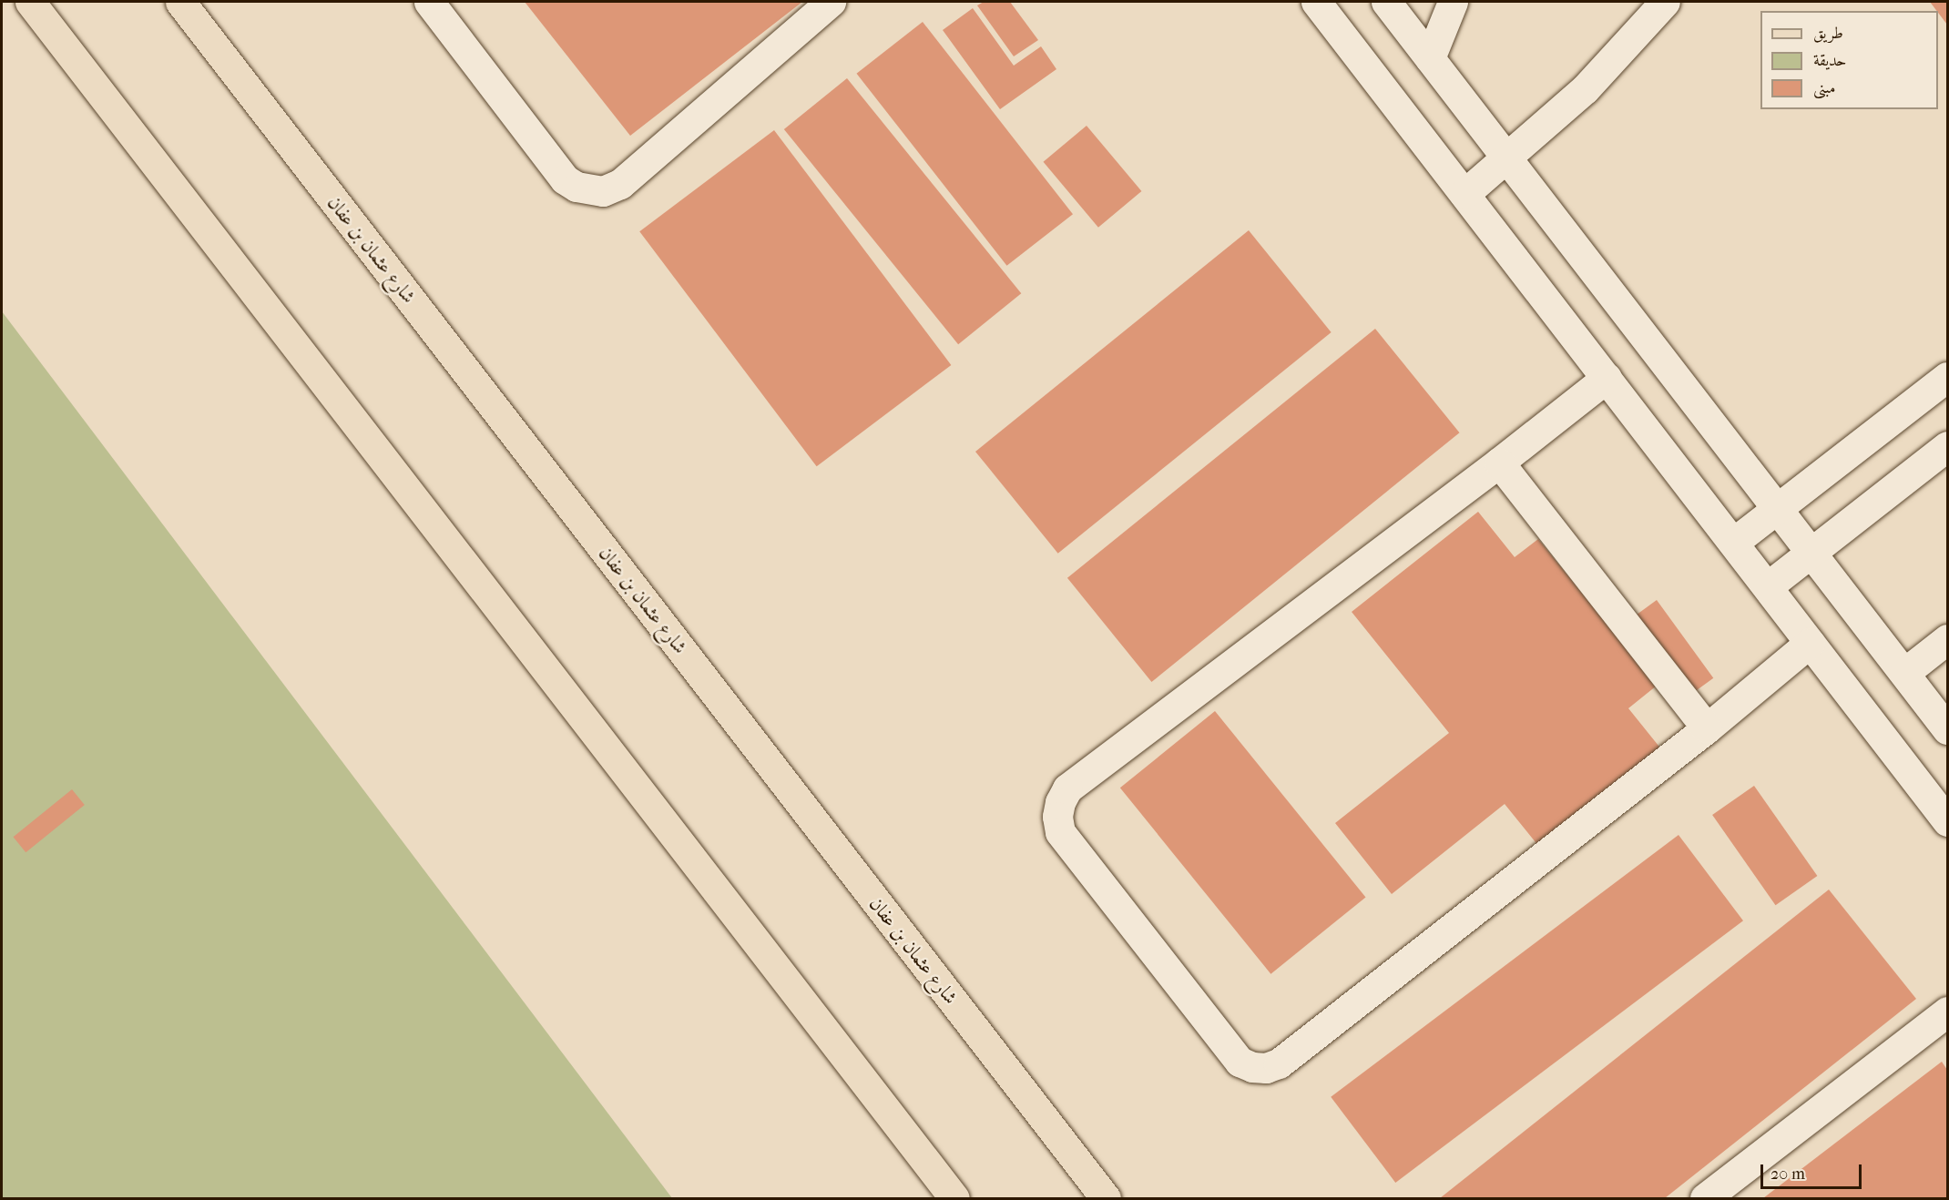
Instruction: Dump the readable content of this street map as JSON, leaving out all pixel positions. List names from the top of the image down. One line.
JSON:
{"streets":{"main road":["شارع عثمان بن عفان"]},"legend":["طريق","حديقة","مبنى"],"scale_bar":"20 m"}
